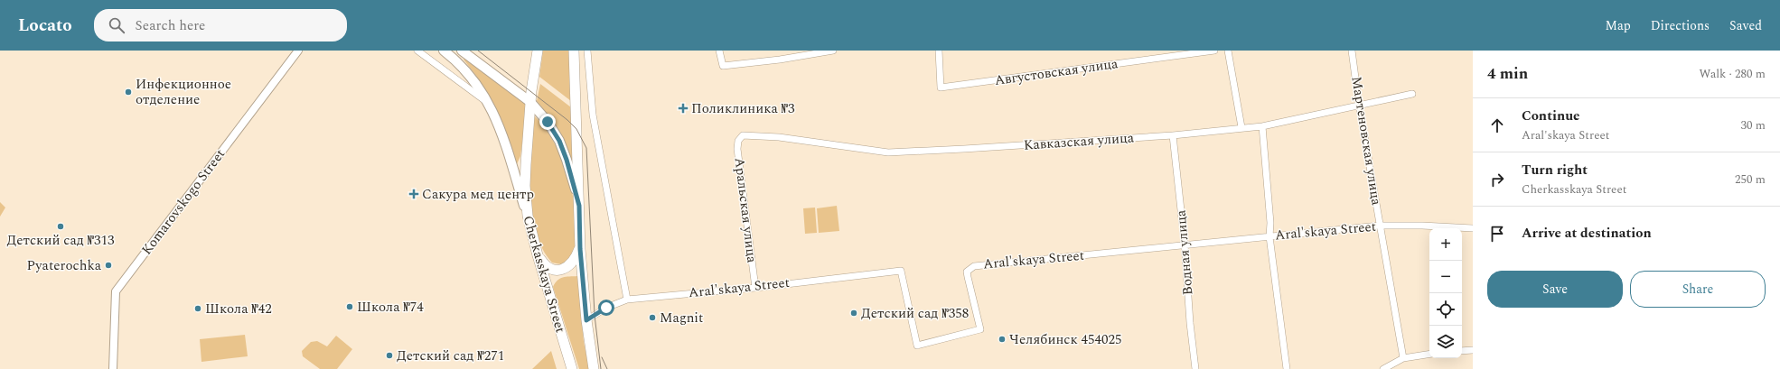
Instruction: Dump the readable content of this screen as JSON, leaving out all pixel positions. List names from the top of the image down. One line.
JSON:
{"streets":{"main road":["Cherkasskaya Street"],"street":["Августовская улица","Мартеновская улица","Кавказская улица","Komarovskogo Street","Аральская улица","Aral'skaya Street","Водная улица"]},"crossings":[["Мартеновская улица","Кавказская улица"],["Мартеновская улица","Aral'skaya Street"],["Кавказская улица","Аральская улица"],["Кавказская улица","Водная улица"],["Аральская улица","Aral'skaya Street"],["Aral'skaya Street","Водная улица"],["Aral'skaya Street","Cherkasskaya Street"]],"places":{"other":["Инфекционное отделение","Детский сад №313","Pyaterochka","Школа №74","Школа №42","Детский сад №358","Magnit","Челябинск 454025","Детский сад №271"],"health":["Поликлиника №3","Сакура мед центр"]},"page":{"header":"Locato","search":"Search here","nav":["Map","Directions","Saved"],"heading":["4 min","Walk · 280 m"],"list":[["Continue","Aral'skaya Street","30 m"],["Turn right","Cherkasskaya Street","250 m"],"Arrive at destination"],"map_buttons":["+","−"],"buttons":["Save","Share"]}}
